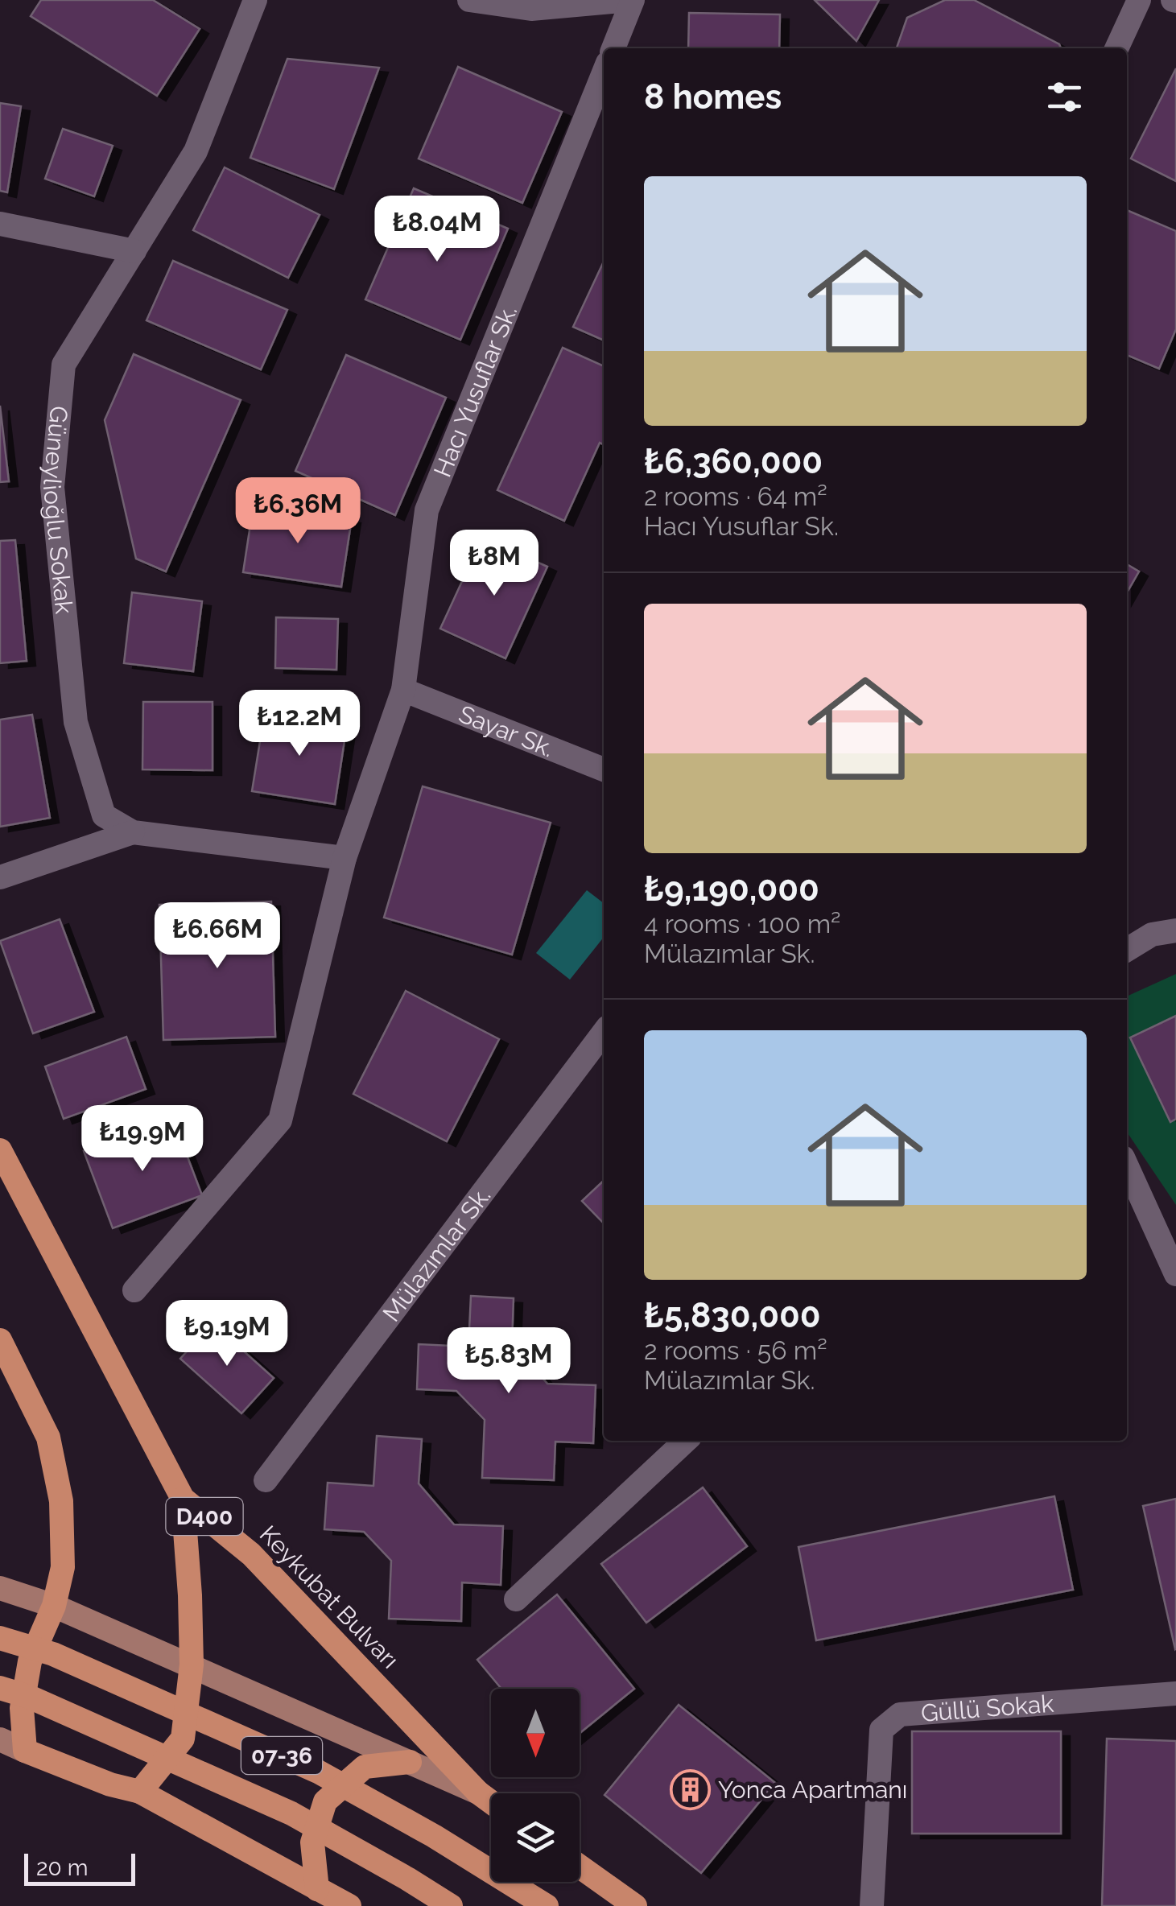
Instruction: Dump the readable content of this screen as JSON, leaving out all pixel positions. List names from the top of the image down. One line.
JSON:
{"streets":{"highway":["D400","Keykubat Bulvarı","07-36"],"street":["Hacı Yusuflar Sk.","Güneylioğlu Sokak","Sayar Sk.","Mülazımlar Sk.","Güllü Sokak"]},"crossings":[["Hacı Yusuflar Sk.","Güneylioğlu Sokak"],["Hacı Yusuflar Sk.","Sayar Sk."]],"places":{"building":["Yonca Apartmanı"]},"scale_bar":"20 m","north":"bottom","page":{"heading":"8 homes","list":[{"name":"₺6,360,000","note":"2 rooms · 64 m² · Hacı Yusuflar Sk."},{"name":"₺9,190,000","note":"4 rooms · 100 m² · Mülazımlar Sk."},{"name":"₺5,830,000","note":"2 rooms · 56 m² · Mülazımlar Sk."}],"price":["₺8.04M","₺6.36M","₺8M","₺12.2M","₺6.66M","₺19.9M","₺9.19M","₺5.83M"],"scale":"20 m"}}
